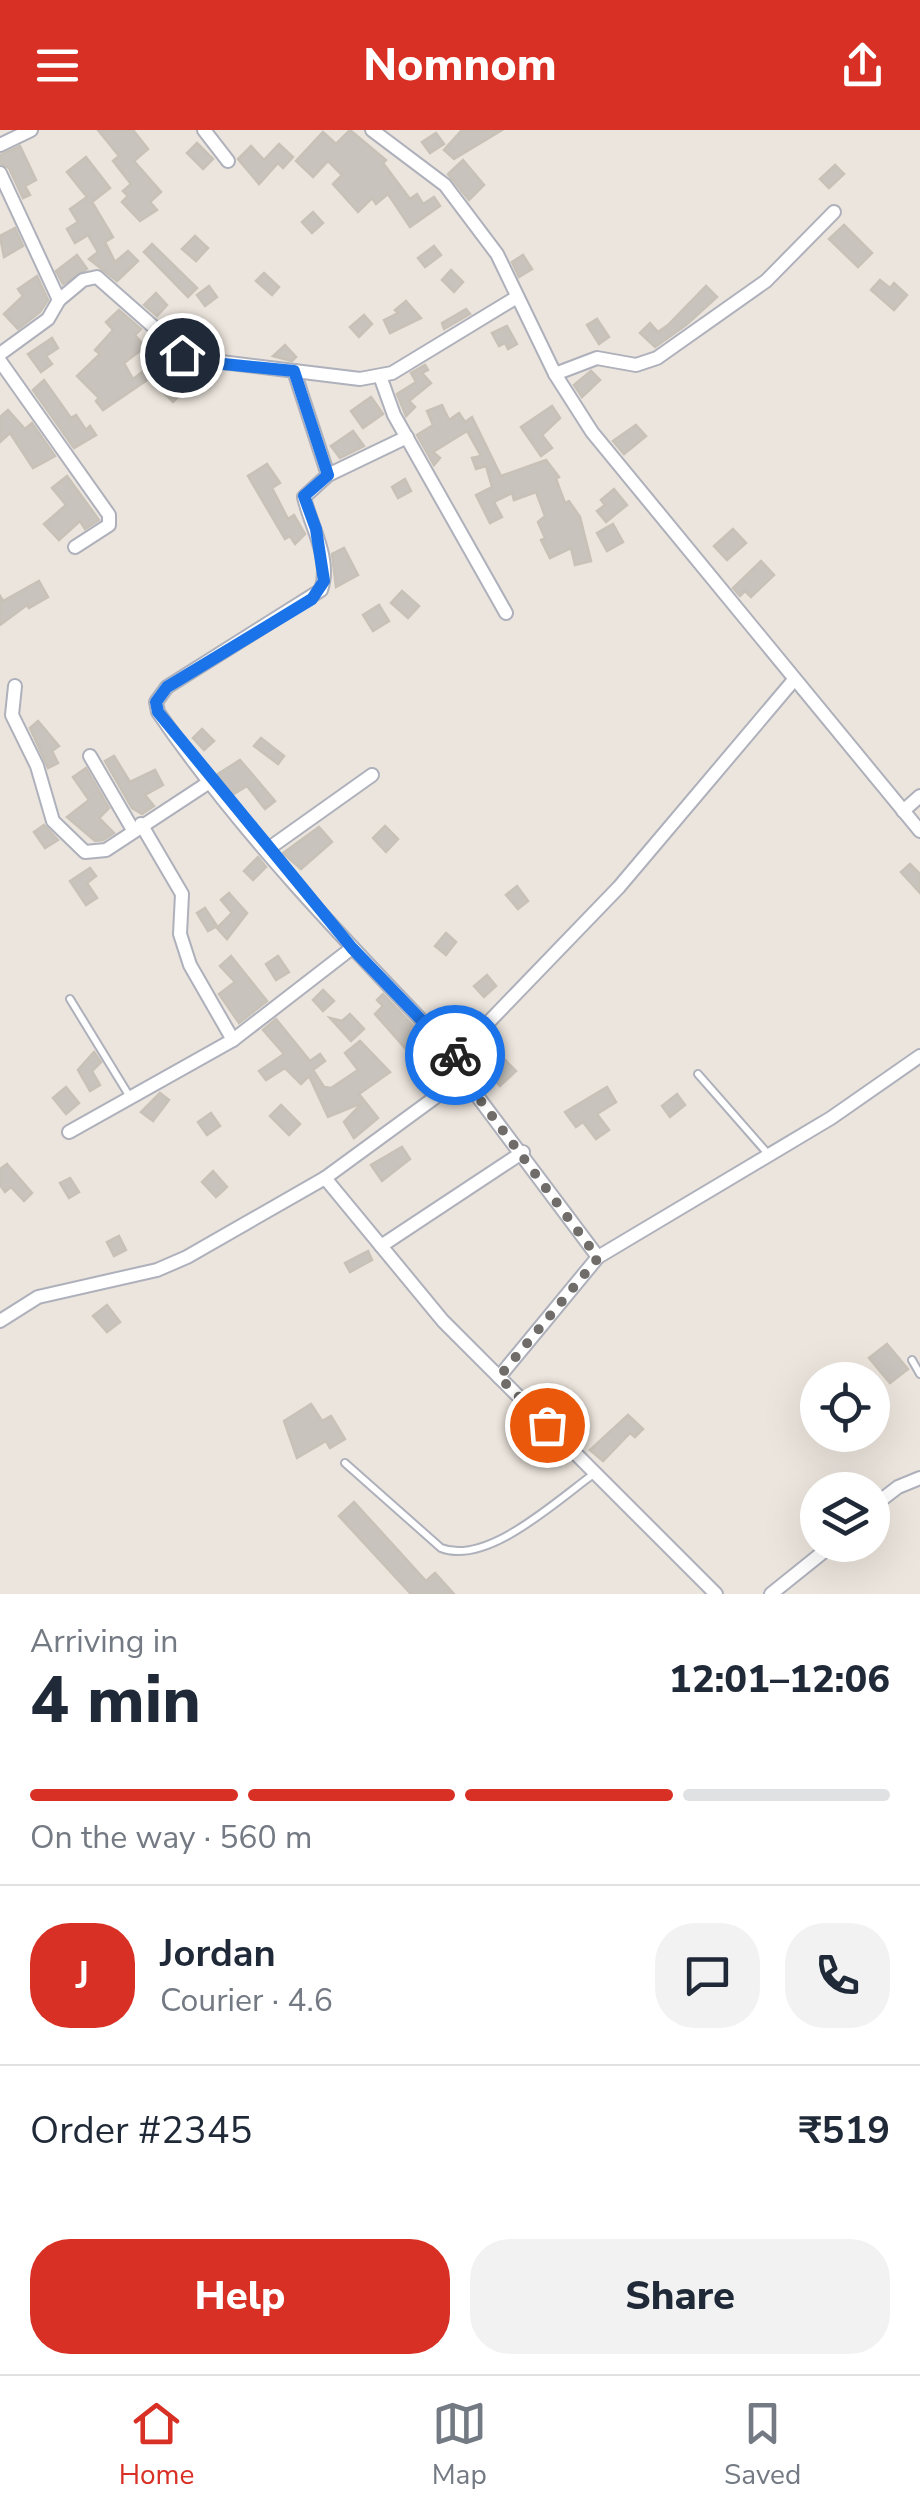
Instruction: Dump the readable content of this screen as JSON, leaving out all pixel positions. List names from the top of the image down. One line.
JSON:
{"page":{"header":"Nomnom","heading":["4 min","Arriving in","12:01–12:06"],"panel":["Jordan","Courier · 4.6","Order #2345","₹519"],"bar":"On the way · 560 m","round":"J","buttons":["Help","Share"],"tabs":["Home","Map","Saved"]}}
